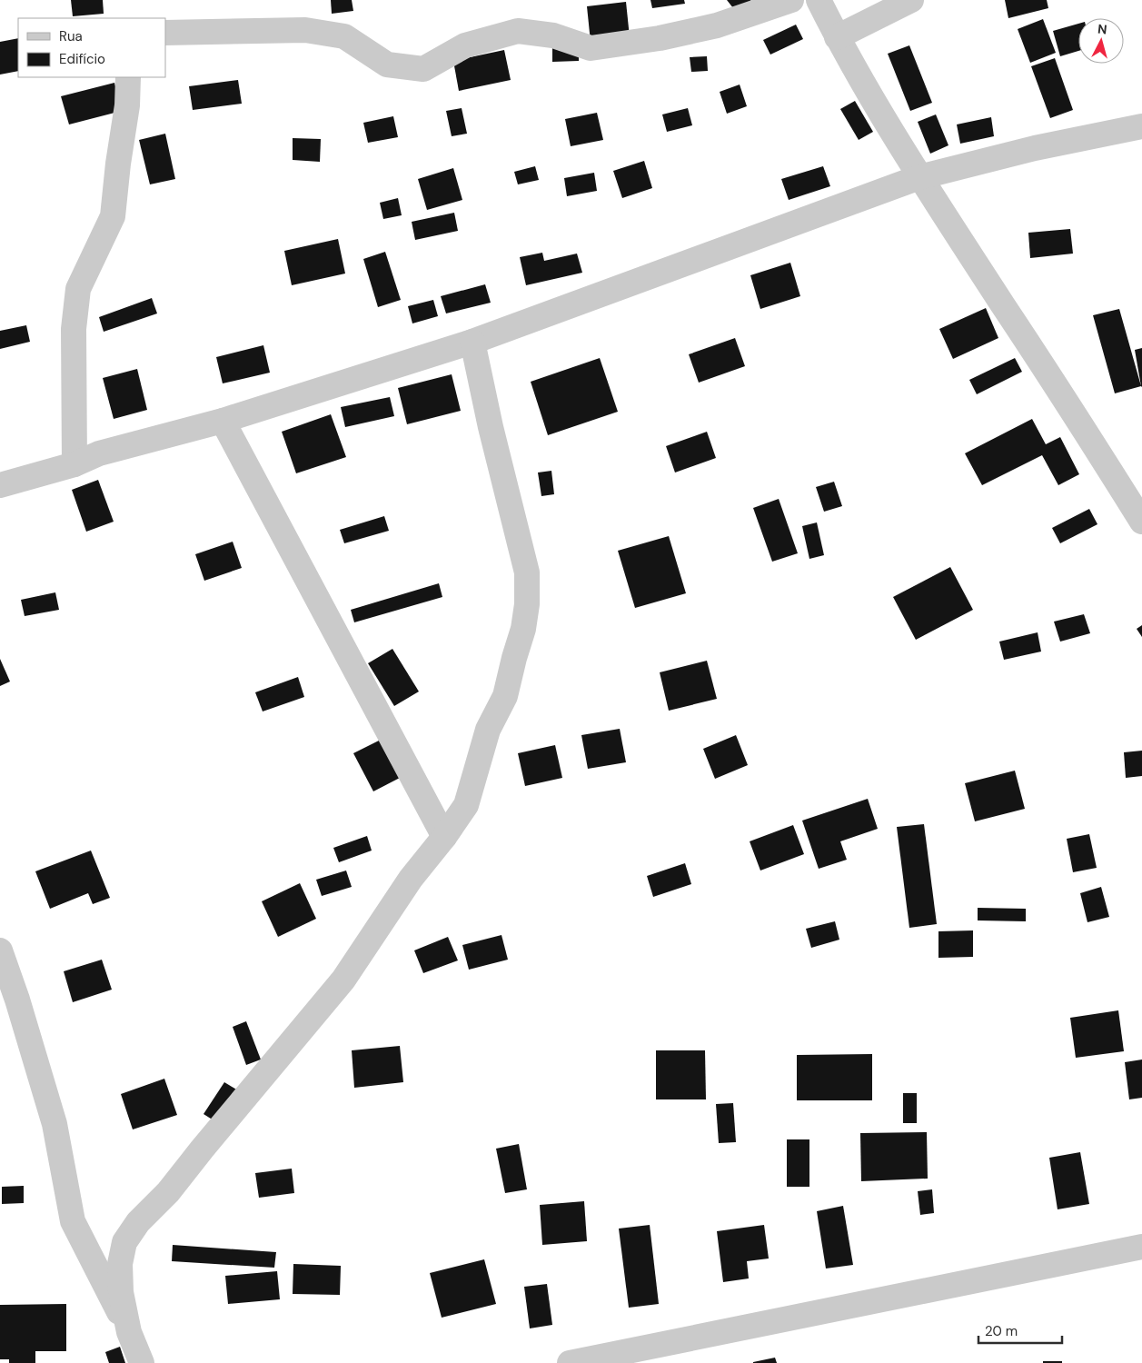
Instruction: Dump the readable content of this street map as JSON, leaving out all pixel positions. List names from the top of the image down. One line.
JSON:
{"legend":["Rua","Edifício"],"scale_bar":"20 m","north":"top"}
